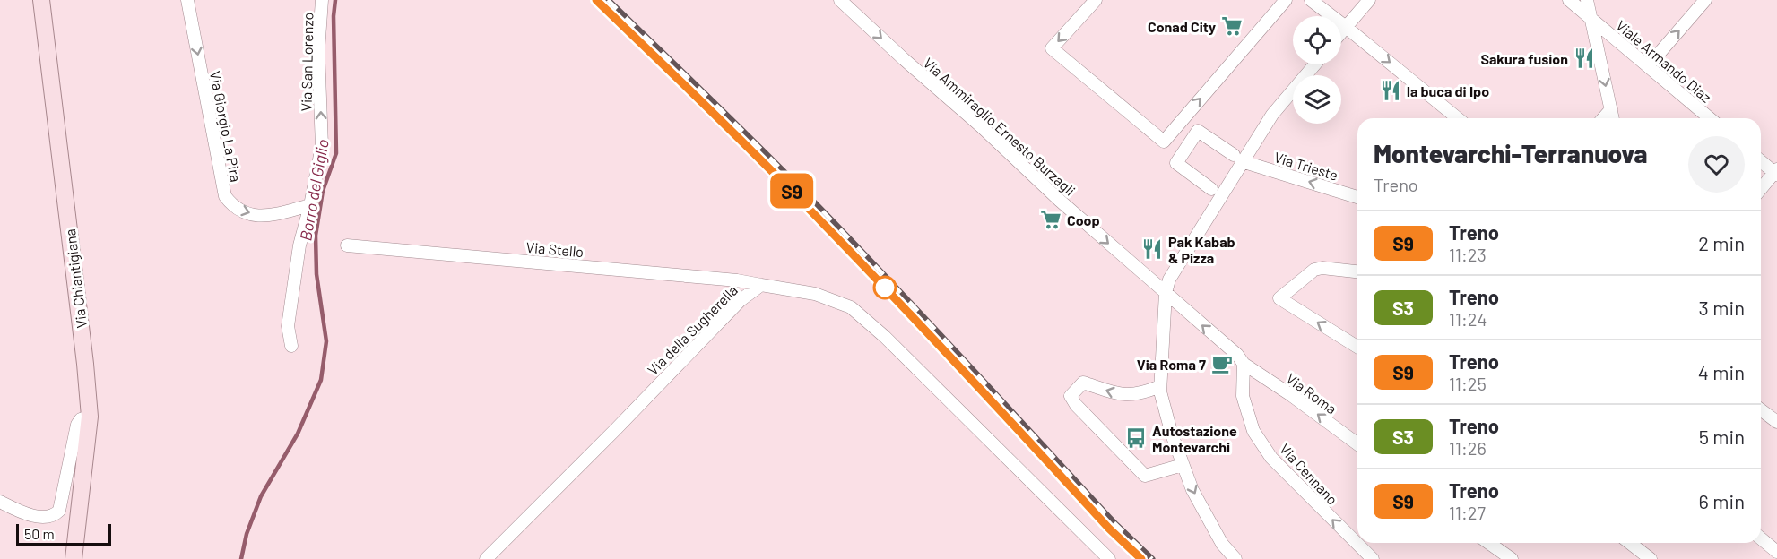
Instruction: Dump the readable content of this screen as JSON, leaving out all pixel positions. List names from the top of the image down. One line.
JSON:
{"streets":{"main road":["Via Chiantigiana"],"street":["Viale Armando Diaz","Via San Lorenzo","Via Giorgio La Pira","Via Ammiraglio Ernesto Burzagli","Via Trieste","Via Stello","Via della Sugherella","Via Roma","Via Cennano"]},"crossings":[["Via San Lorenzo","Via Giorgio La Pira"],["Via Ammiraglio Ernesto Burzagli","Via Roma"],["Via Ammiraglio Ernesto Burzagli","Via Cennano"],["Via Stello","Via della Sugherella"],["Via Roma","Via Cennano"]],"one_way":["Via San Lorenzo","Via Giorgio La Pira","Via Trieste","Via Roma"],"water":["Borro del Giglio"],"places":{"supermarket":["Conad City","Coop"],"restaurant":["Sakura fusion","la buca di Ipo","Pak Kabab & Pizza"],"cafe":["Via Roma 7"],"bus stop":["Autostazione Montevarchi"]},"scale_bar":"50 m","page":{"on_map":"S9","heading":["Montevarchi-Terranuova","Treno"],"list":[{"mark":"S9","name":"Treno","note":"11:23","value":"2 min"},{"mark":"S3","name":"Treno","note":"11:24","value":"3 min"},{"mark":"S9","name":"Treno","note":"11:25","value":"4 min"},{"mark":"S3","name":"Treno","note":"11:26","value":"5 min"},{"mark":"S9","name":"Treno","note":"11:27","value":"6 min"}],"scale":"50 m"}}
